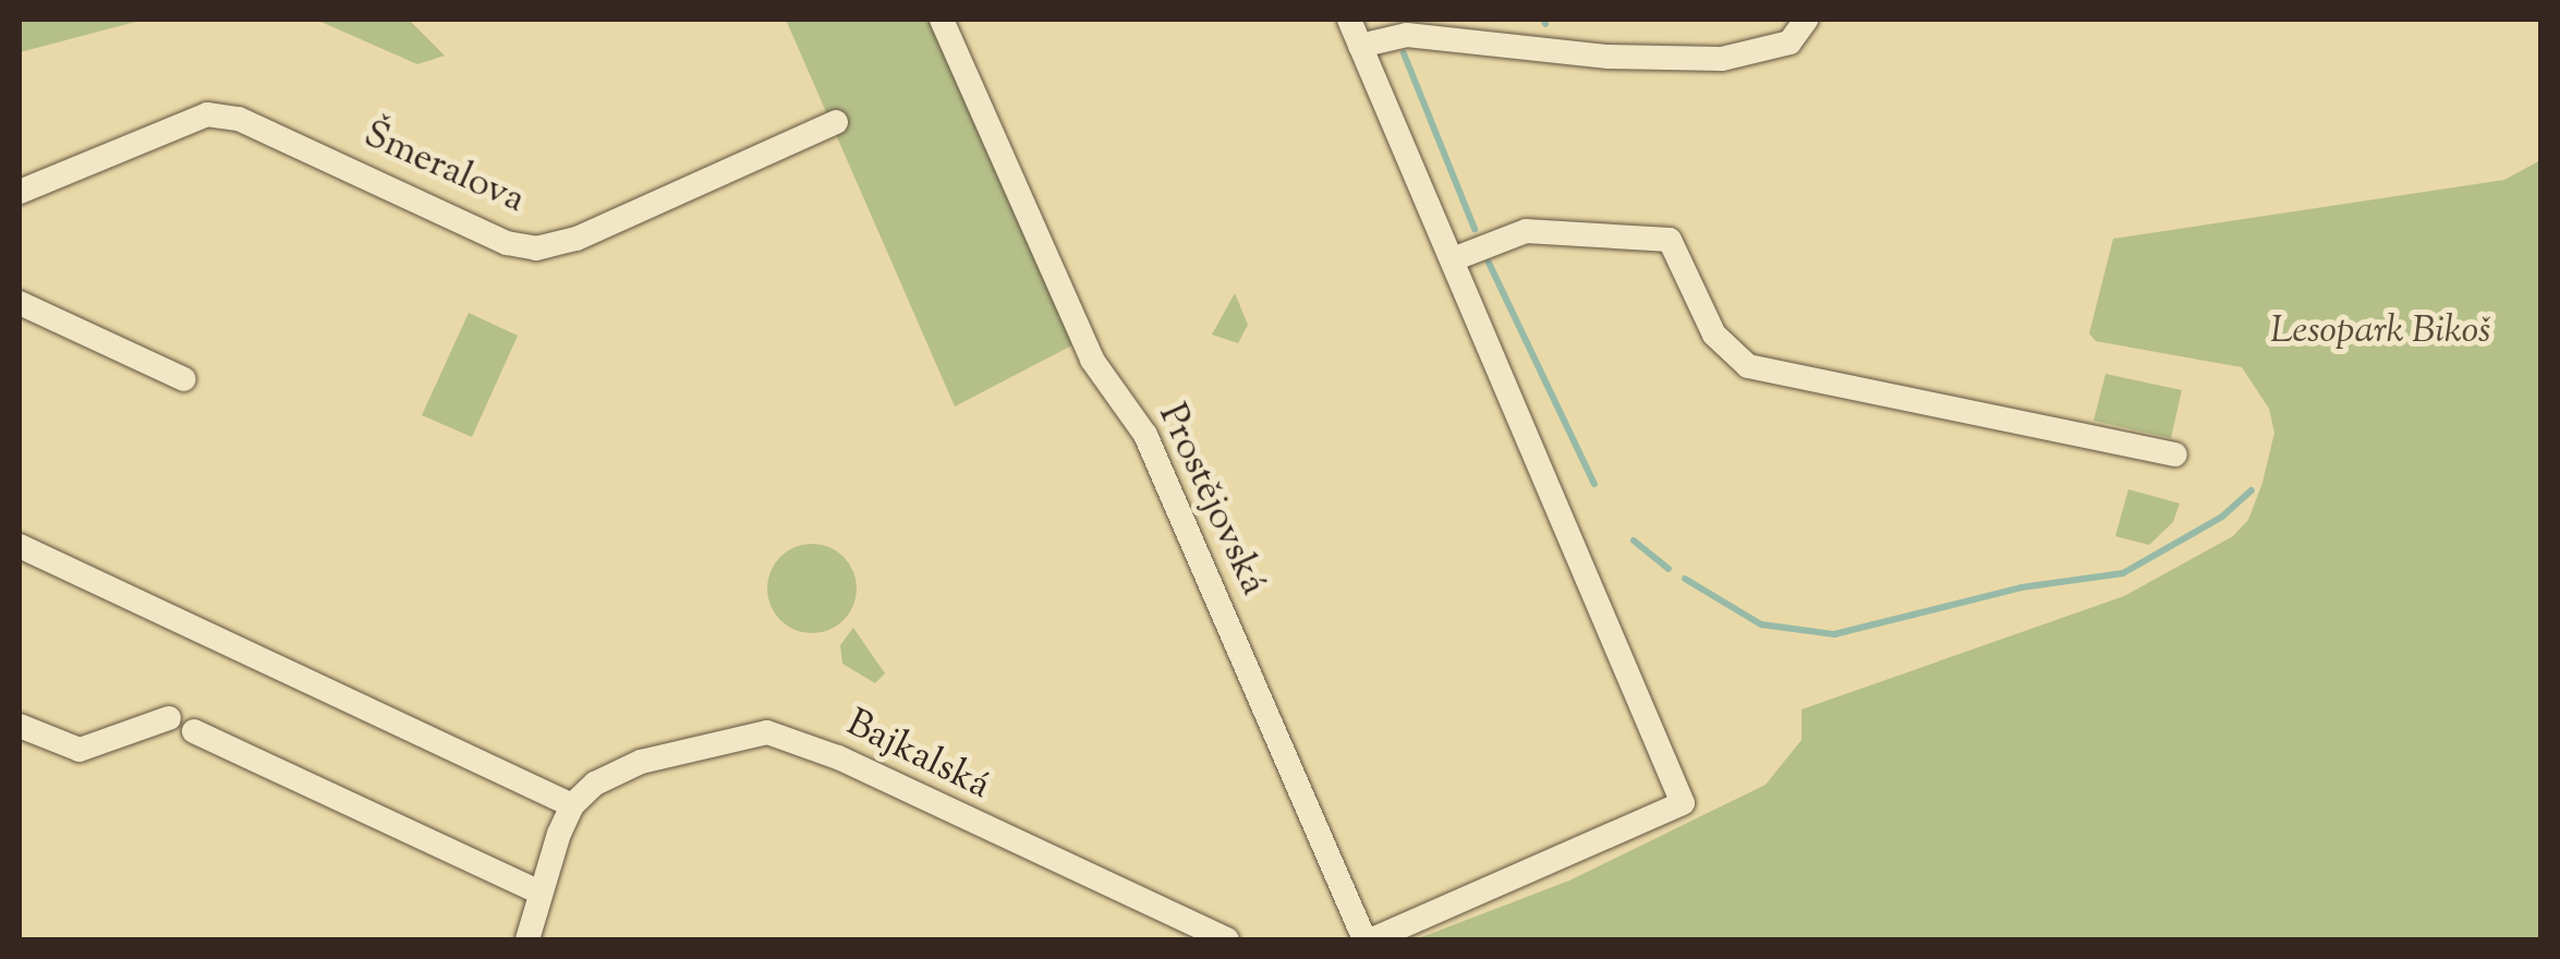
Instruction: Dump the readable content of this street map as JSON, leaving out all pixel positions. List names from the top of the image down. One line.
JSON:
{"streets":{"street":["Šmeralova","Prostějovská","Bajkalská"]},"parks":["Lesopark Bikoš"]}
